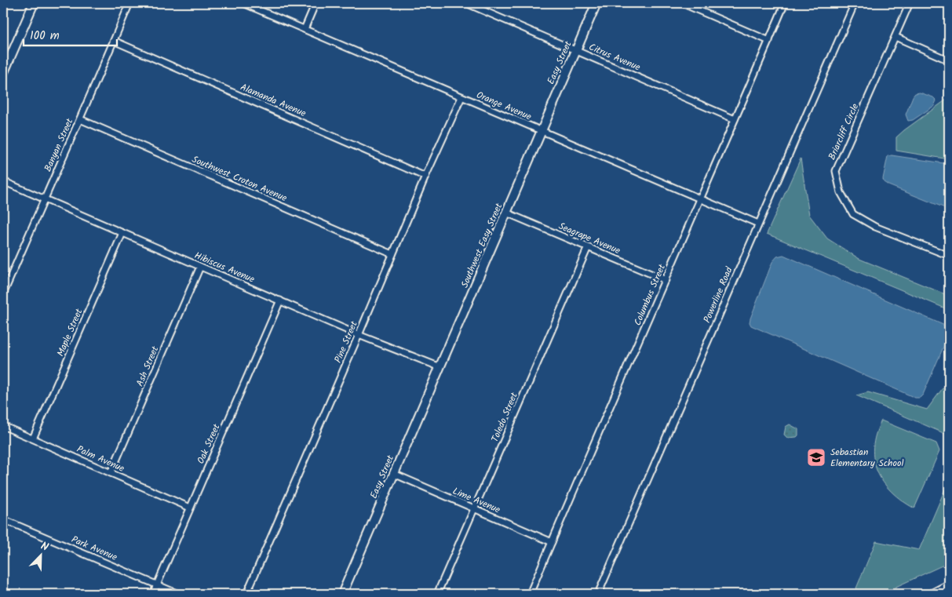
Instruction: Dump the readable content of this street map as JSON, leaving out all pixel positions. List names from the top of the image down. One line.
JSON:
{"streets":{"street":["Citrus Avenue","Easy Street","Alamanda Avenue","Orange Avenue","Briarcliff Circle","Banyan Street","Southwest Croton Avenue","Seagrape Avenue","Southwest Easy Street","Hibiscus Avenue","Columbus Street","Powerline Road","Maple Street","Pine Street","Ash Street","Toledo Street","Oak Street","Palm Avenue","Lime Avenue","Park Avenue"]},"crossings":[["Citrus Avenue","Easy Street"],["Citrus Avenue","Columbus Street"],["Easy Street","Orange Avenue"],["Easy Street","Southwest Easy Street"],["Easy Street","Hibiscus Avenue"],["Easy Street","Lime Avenue"],["Alamanda Avenue","Banyan Street"],["Alamanda Avenue","Pine Street"],["Orange Avenue","Southwest Easy Street"],["Orange Avenue","Columbus Street"],["Orange Avenue","Powerline Road"],["Orange Avenue","Pine Street"],["Banyan Street","Southwest Croton Avenue"],["Banyan Street","Hibiscus Avenue"],["Southwest Croton Avenue","Pine Street"],["Seagrape Avenue","Southwest Easy Street"],["Seagrape Avenue","Columbus Street"],["Seagrape Avenue","Toledo Street"],["Southwest Easy Street","Hibiscus Avenue"],["Hibiscus Avenue","Maple Street"],["Hibiscus Avenue","Pine Street"],["Hibiscus Avenue","Ash Street"],["Hibiscus Avenue","Oak Street"],["Columbus Street","Lime Avenue"],["Maple Street","Palm Avenue"],["Ash Street","Palm Avenue"],["Toledo Street","Lime Avenue"],["Oak Street","Palm Avenue"],["Oak Street","Park Avenue"]],"places":{"school or university":["Sebastian Elementary School"]},"scale_bar":"100 m","north":"top right"}
